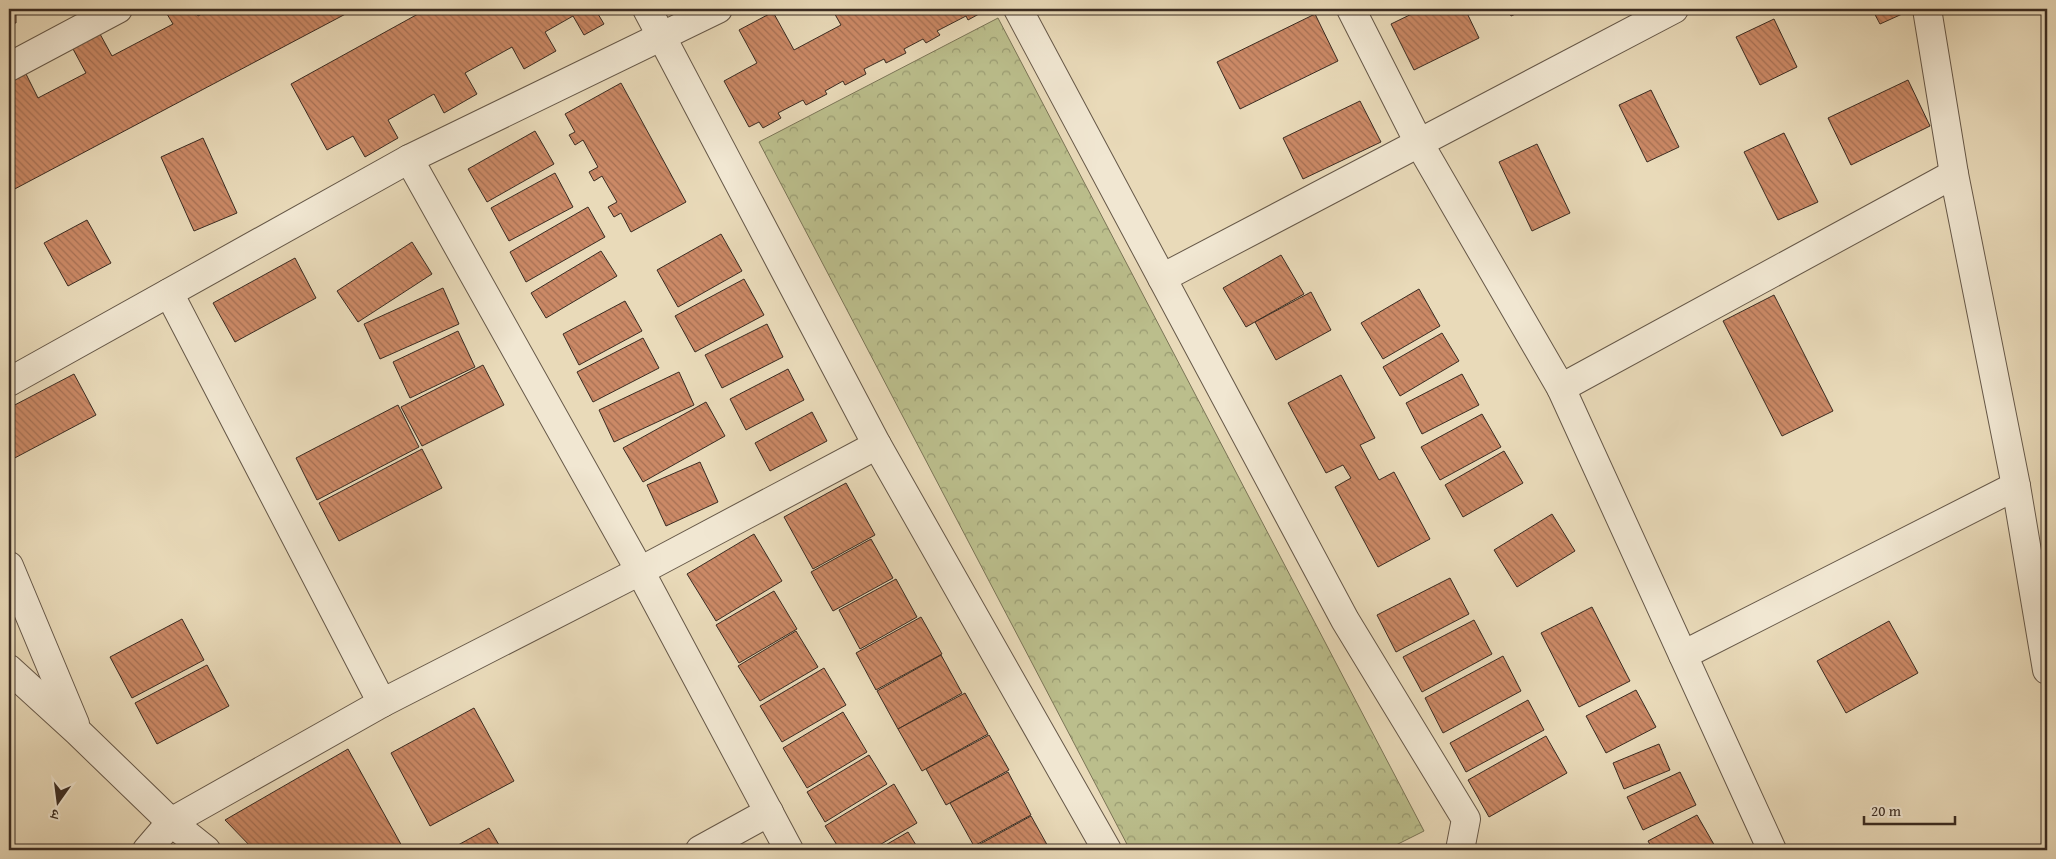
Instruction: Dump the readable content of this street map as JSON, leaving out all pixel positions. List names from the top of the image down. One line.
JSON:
{"scale_bar":"20 m","north":"bottom"}
